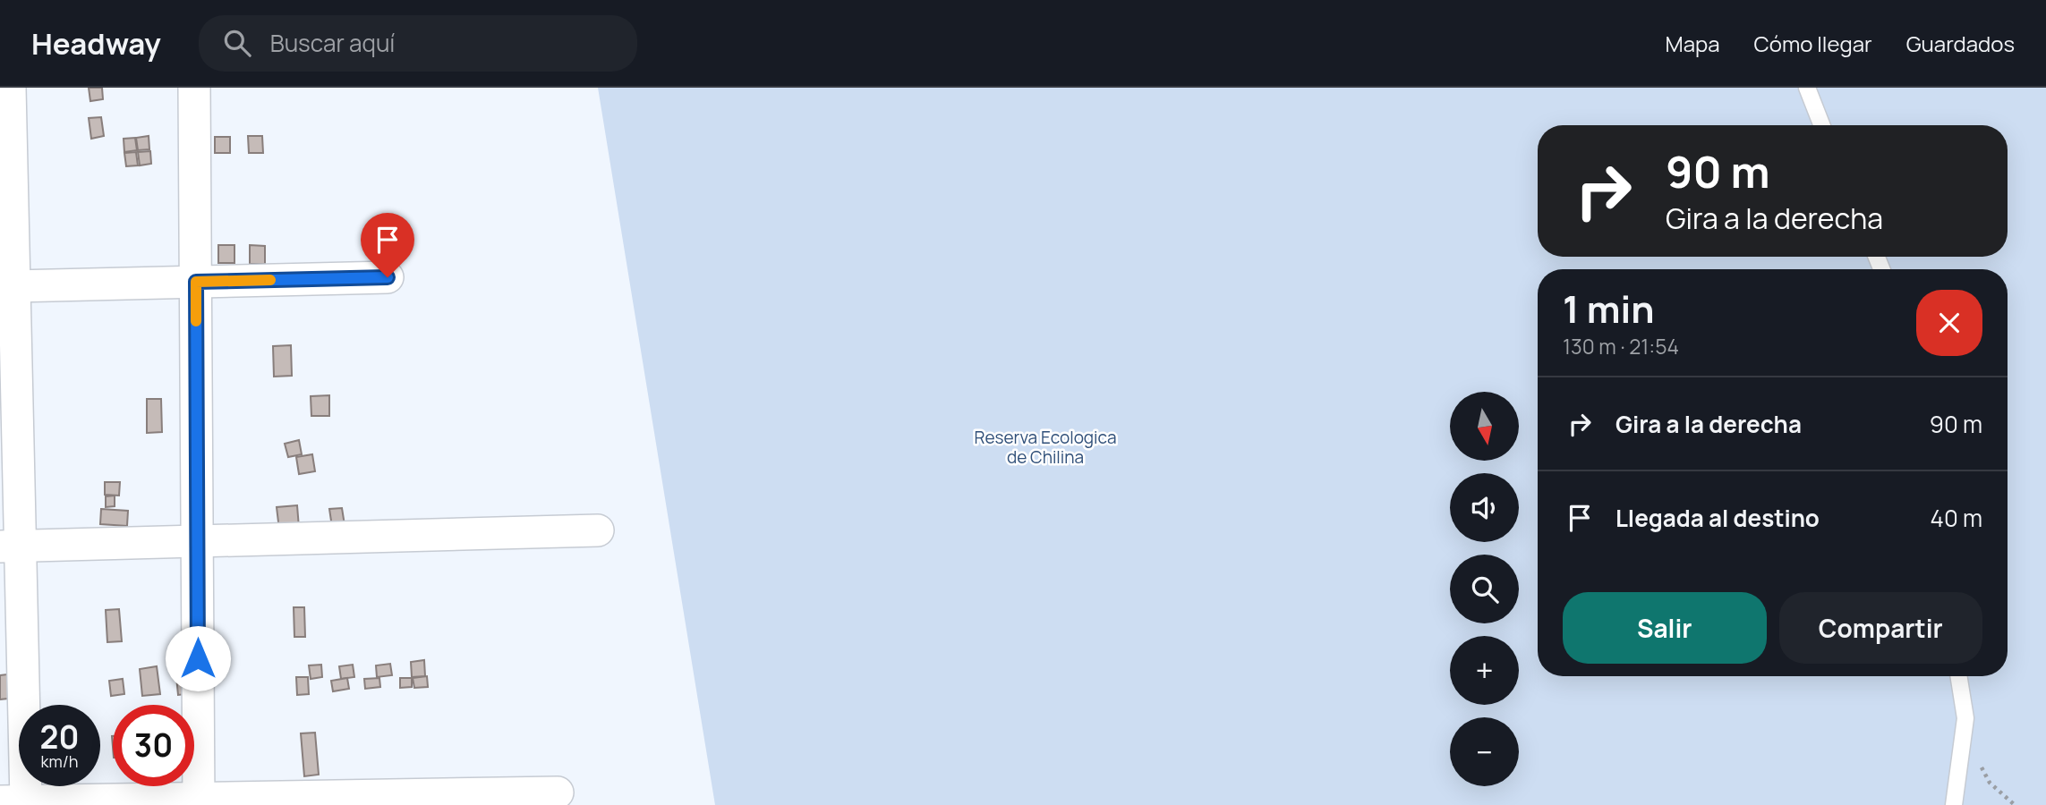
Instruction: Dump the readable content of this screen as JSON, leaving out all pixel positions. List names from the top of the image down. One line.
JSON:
{"parks":["Reserva Ecologica de Chilina"],"north":"bottom","page":{"header":"Headway","search":"Buscar aquí","nav":["Mapa","Cómo llegar","Guardados"],"turn":["90 m","Gira a la derecha"],"heading":["1 min","130 m · 21:54"],"list":[{"name":"Gira a la derecha","value":"90 m"},{"name":"Llegada al destino","value":"40 m"}],"map_buttons":["+","−"],"buttons":["Salir","Compartir"],"speed":"20 km/h","limit":"30"}}
